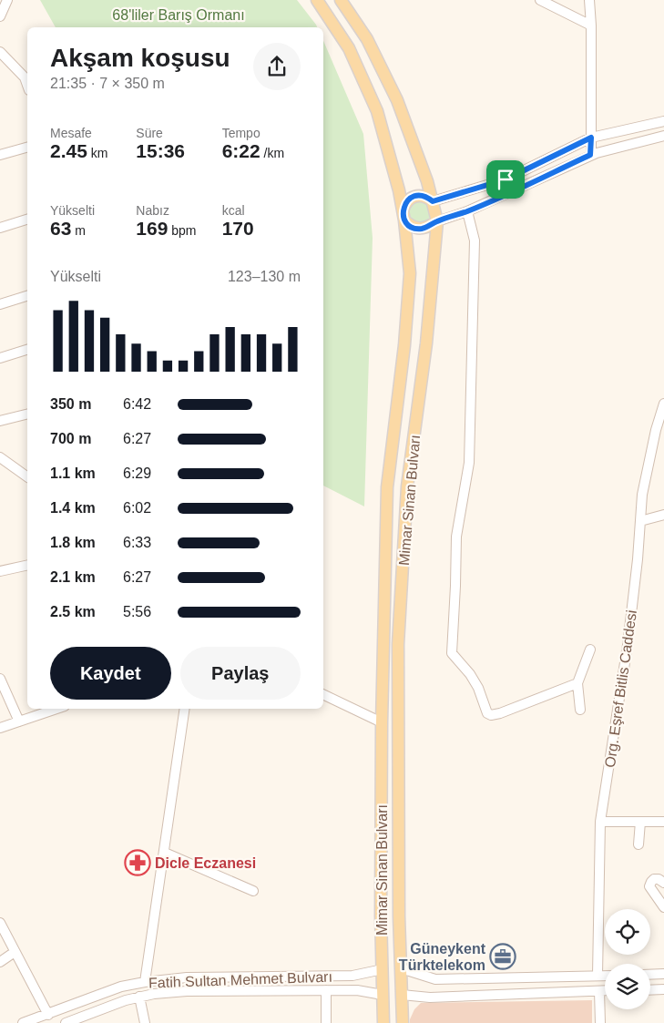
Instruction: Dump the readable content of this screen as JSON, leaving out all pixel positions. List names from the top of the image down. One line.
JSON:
{"streets":{"main road":["Mimar Sinan Bulvarı"],"street":["Org. Eşref Bitlis Caddesi","Fatih Sultan Mehmet Bulvarı"]},"crossings":[["Mimar Sinan Bulvarı","Fatih Sultan Mehmet Bulvarı"]],"parks":["68'liler Barış Ormanı"],"places":{"pharmacy":["Dicle Eczanesi"],"office":["Güneykent Türktelekom"]},"page":{"heading":["Akşam koşusu","21:35 · 7 × 350 m"],"stats":[["Mesafe","2.45 km"],["Süre","15:36"],["Tempo","6:22 /km"],["Yükselti","63 m"],["Nabız","169 bpm"],["kcal","170"]],"chart":["Yükselti","123–130 m"],"list":[{"name":"350 m","note":"6:42"},{"name":"700 m","note":"6:27"},{"name":"1.1 km","note":"6:29"},{"name":"1.4 km","note":"6:02"},{"name":"1.8 km","note":"6:33"},{"name":"2.1 km","note":"6:27"},{"name":"2.5 km","note":"5:56"}],"buttons":["Kaydet","Paylaş"]}}
